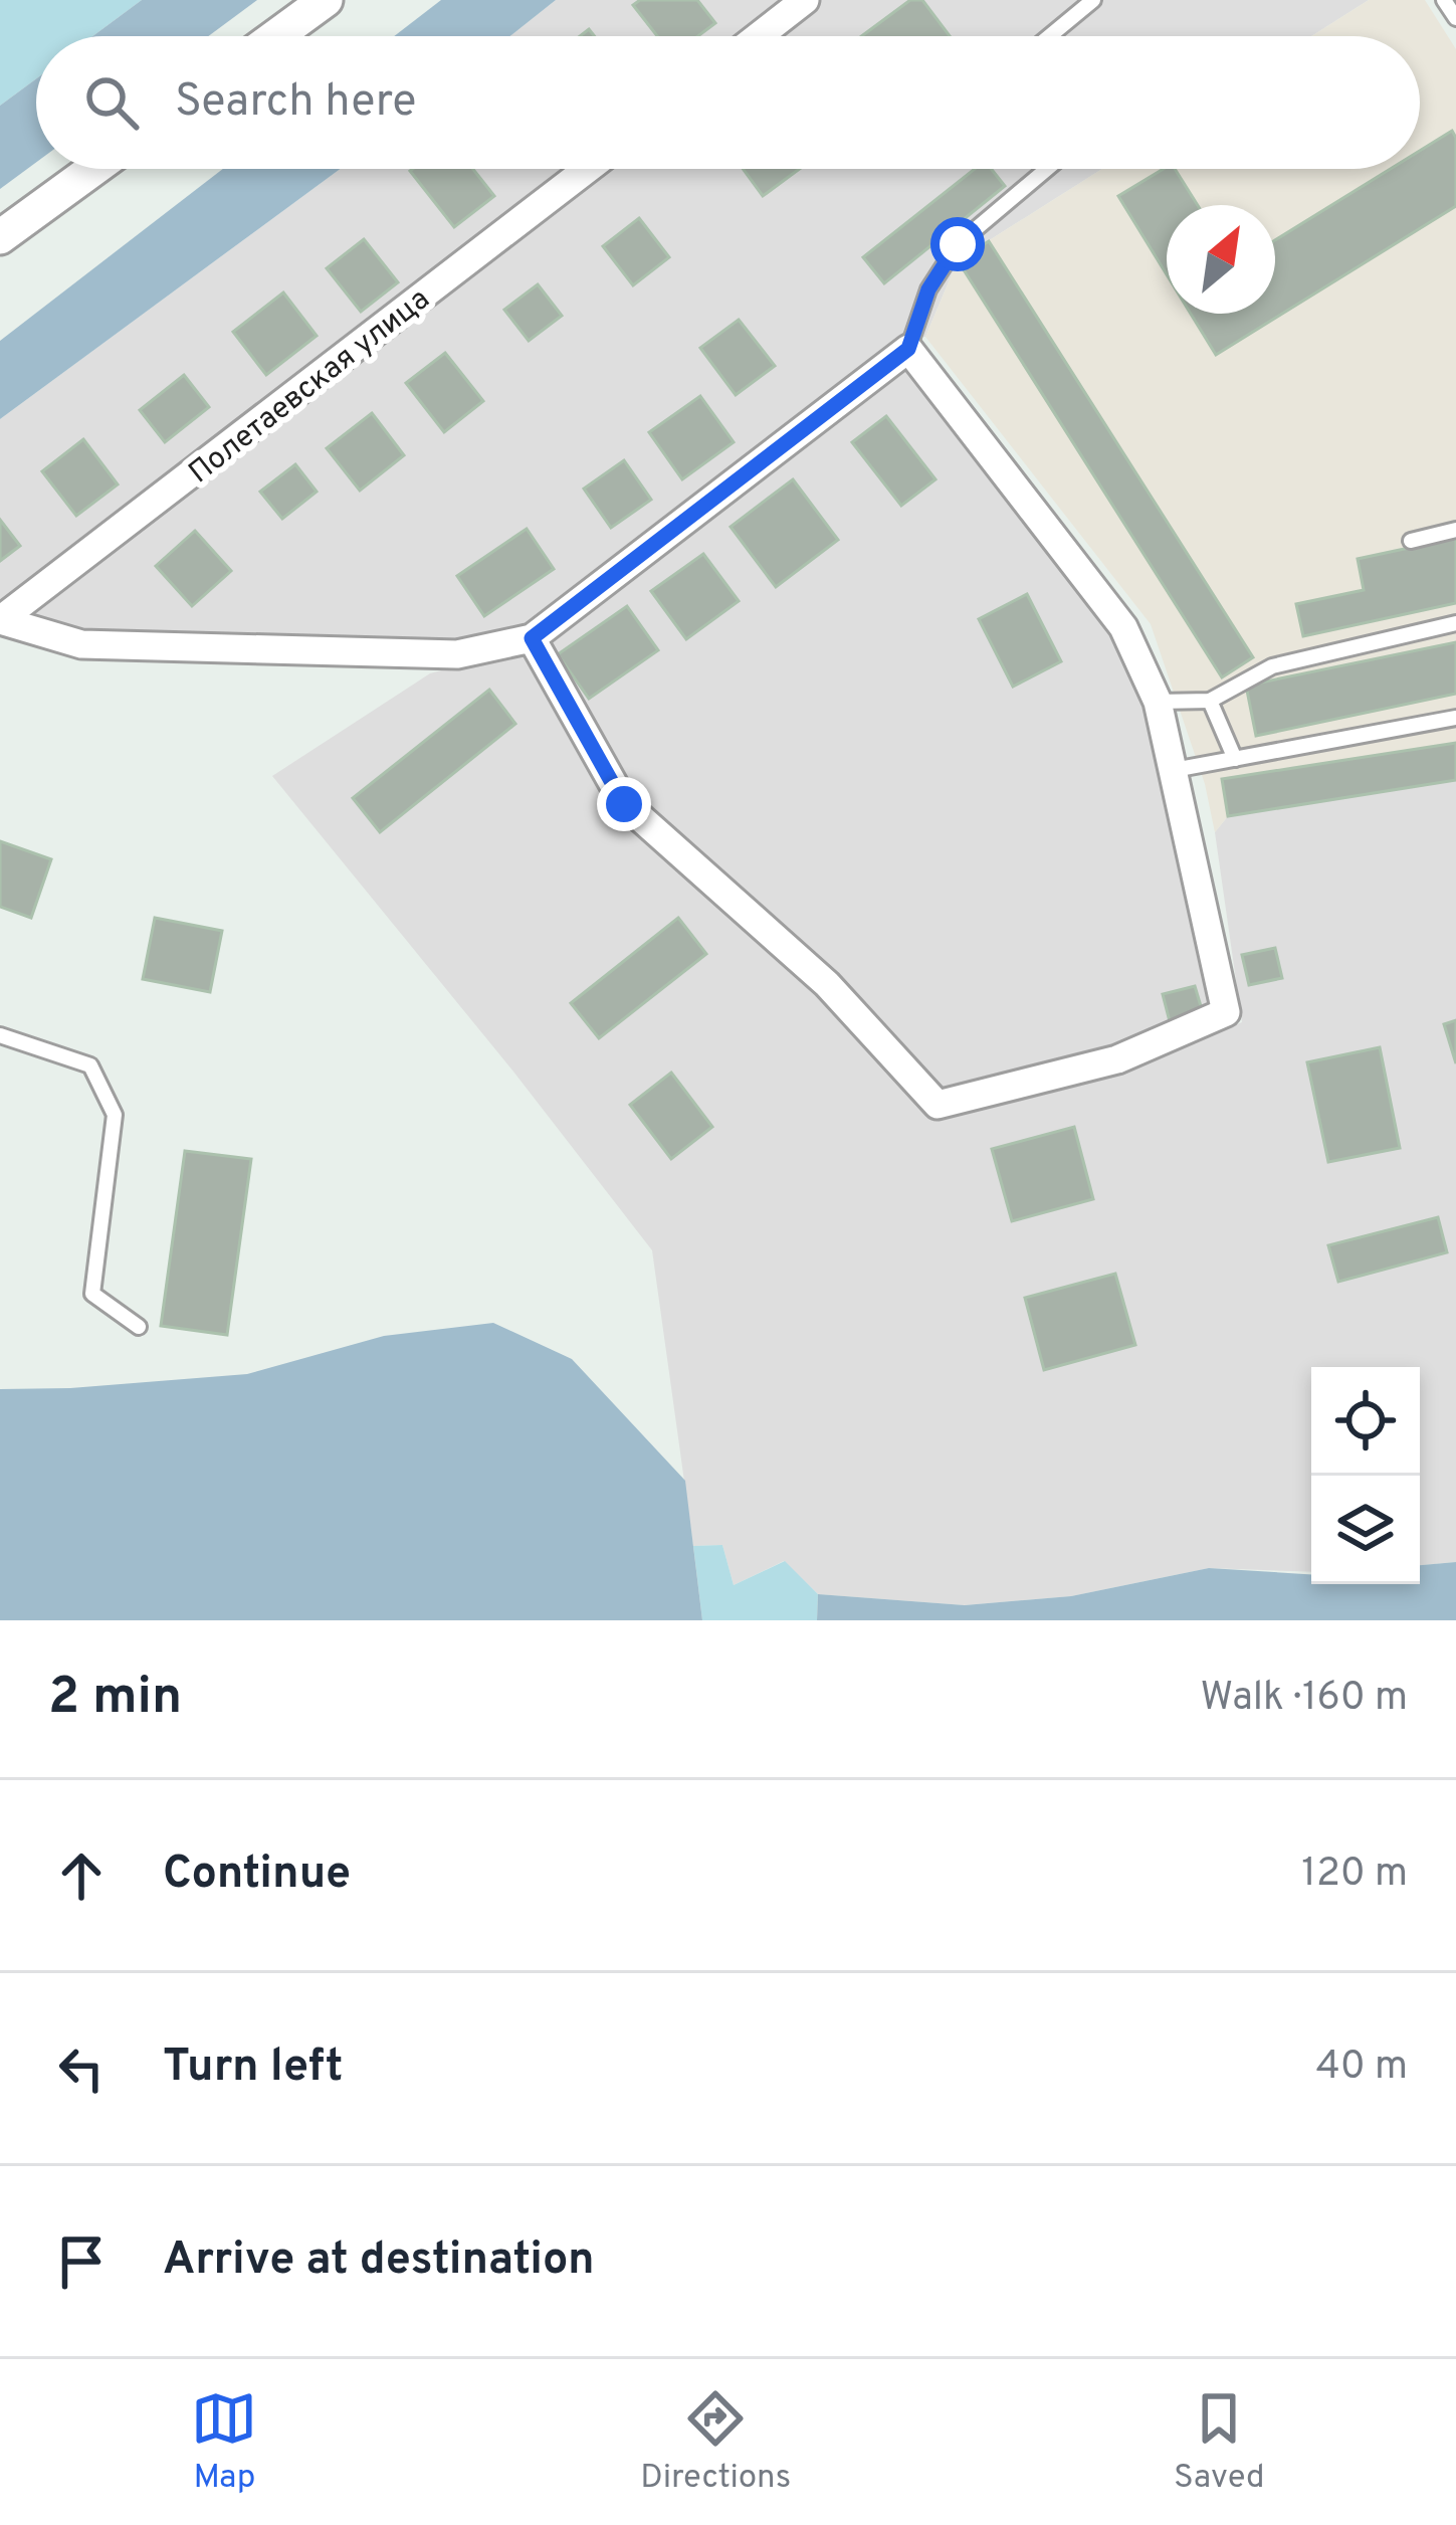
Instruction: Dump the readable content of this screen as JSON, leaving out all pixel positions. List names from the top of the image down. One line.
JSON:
{"streets":{"street":["Полетаевская улица"]},"north":"top right","page":{"search":"Search here","heading":["2 min","Walk · 160 m"],"list":[["Continue","120 m"],["Turn left","40 m"],"Arrive at destination"],"nav":["Map","Directions","Saved"]}}
